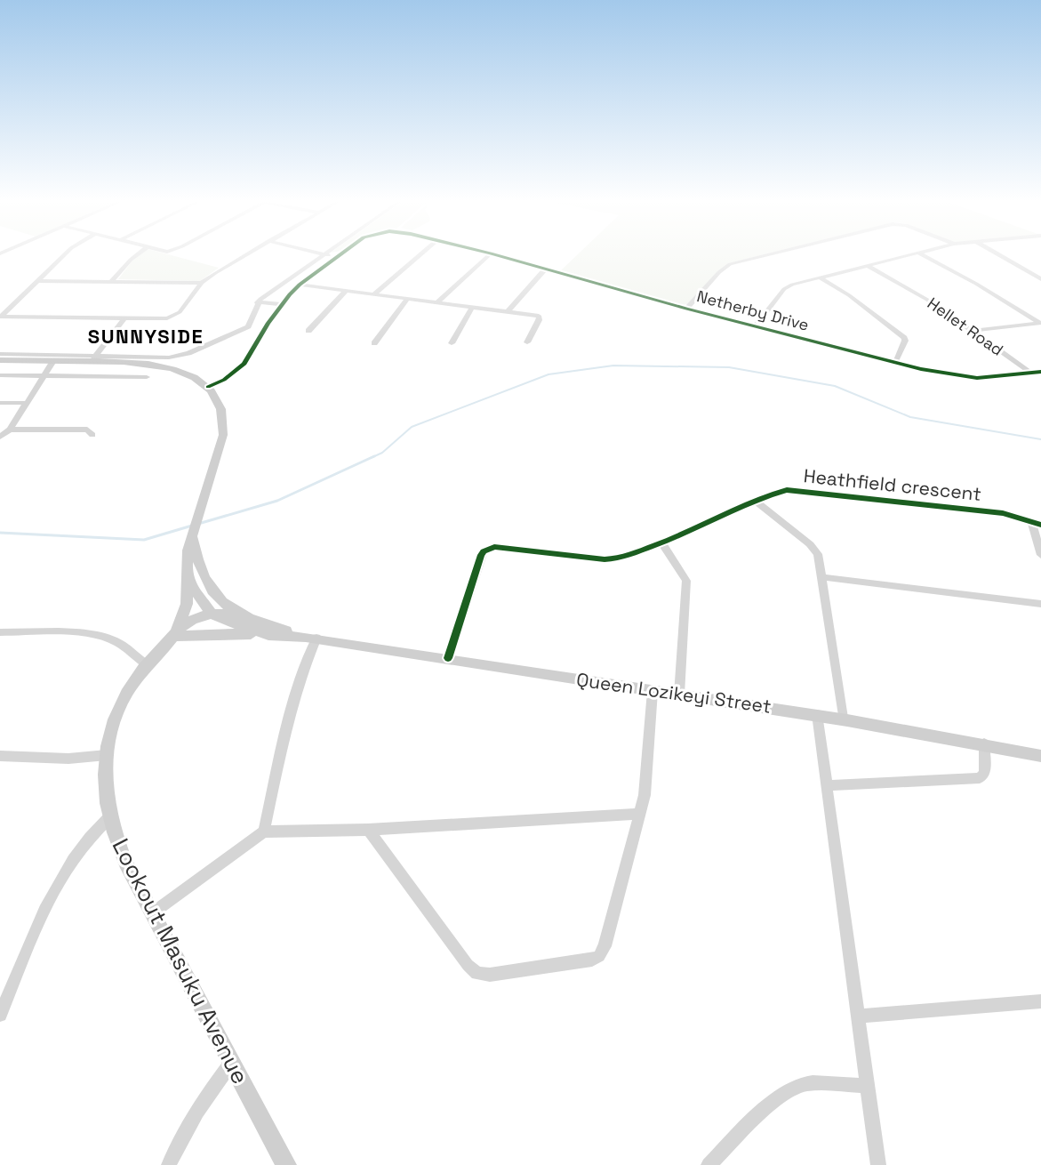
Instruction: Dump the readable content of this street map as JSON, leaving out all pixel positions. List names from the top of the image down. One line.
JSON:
{"streets":{"main road":["Queen Lozikeyi Street","Lookout Masuku Avenue"],"street":["Netherby Drive","Hellet Road","Heathfield crescent"]},"crossings":[["Netherby Drive","Hellet Road"],["Netherby Drive","Queen Lozikeyi Street"],["Heathfield crescent","Queen Lozikeyi Street"],["Queen Lozikeyi Street","Lookout Masuku Avenue"]],"districts":["SUNNYSIDE"]}
